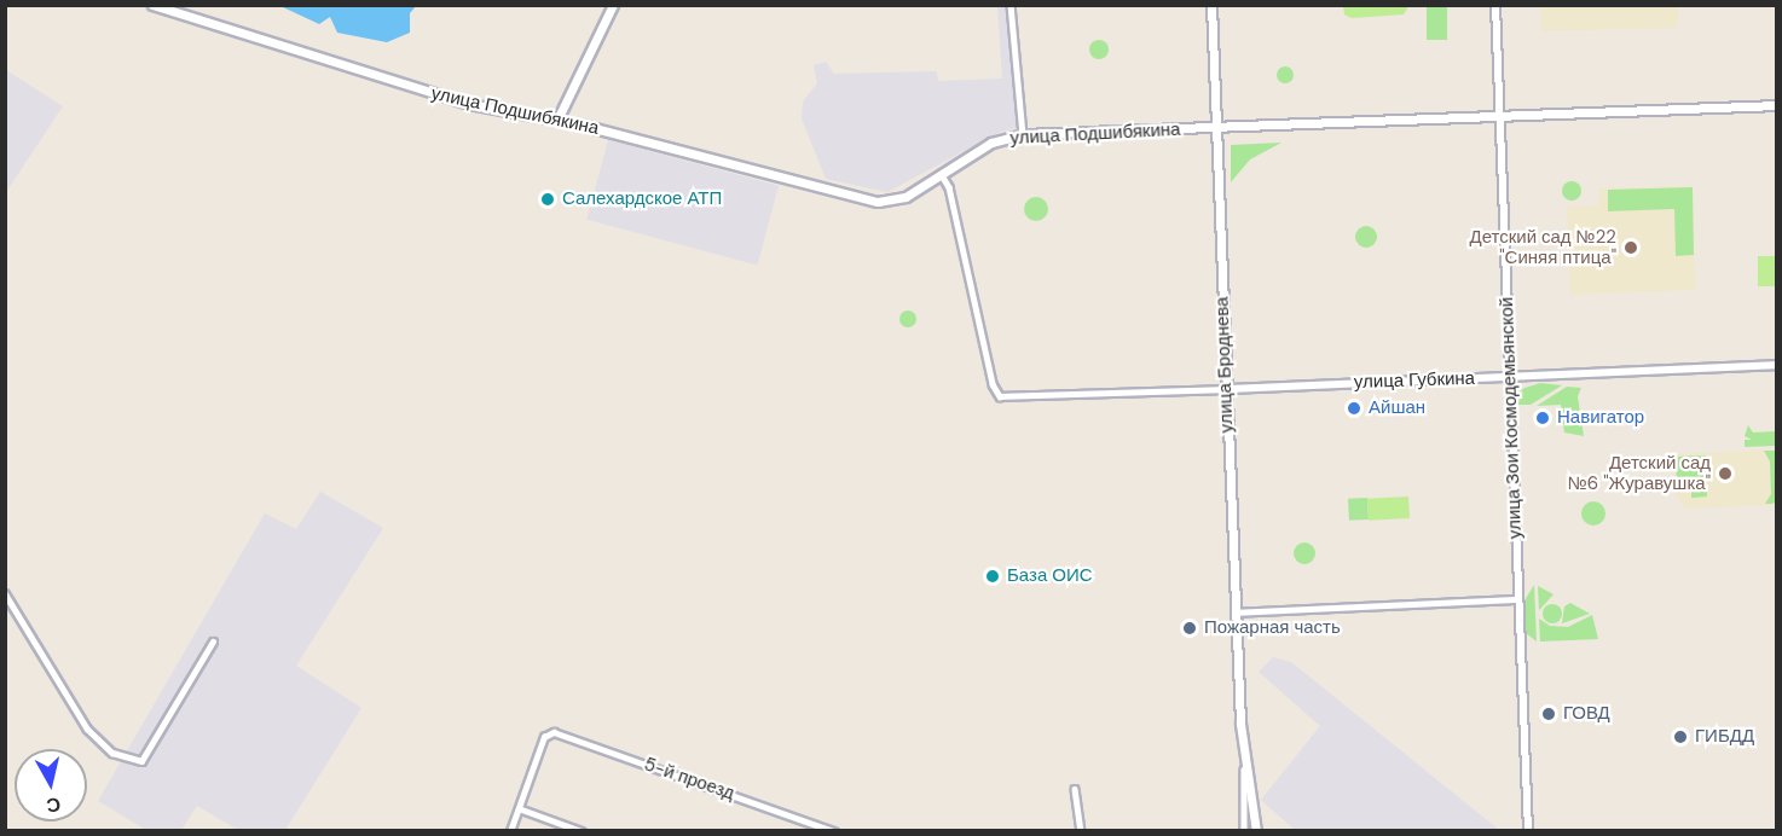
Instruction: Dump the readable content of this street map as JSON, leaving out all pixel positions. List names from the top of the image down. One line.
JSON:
{"streets":{"main road":["улица Подшибякина","улица Броднева"],"street":["улица Губкина","улица Зои Космодемьянской","5-й проезд"]},"crossings":[["улица Подшибякина","улица Броднева"],["улица Подшибякина","улица Зои Космодемьянской"],["улица Броднева","улица Губкина"],["улица Губкина","улица Зои Космодемьянской"]],"places":["Салехардское АТП","Детский сад №22 \"Синяя птица\"","Айшан","Навигатор","Детский сад №6 \"Журавушка\"","База ОИС","Пожарная часть","ГОВД","ГИБДД"],"north":"bottom"}
